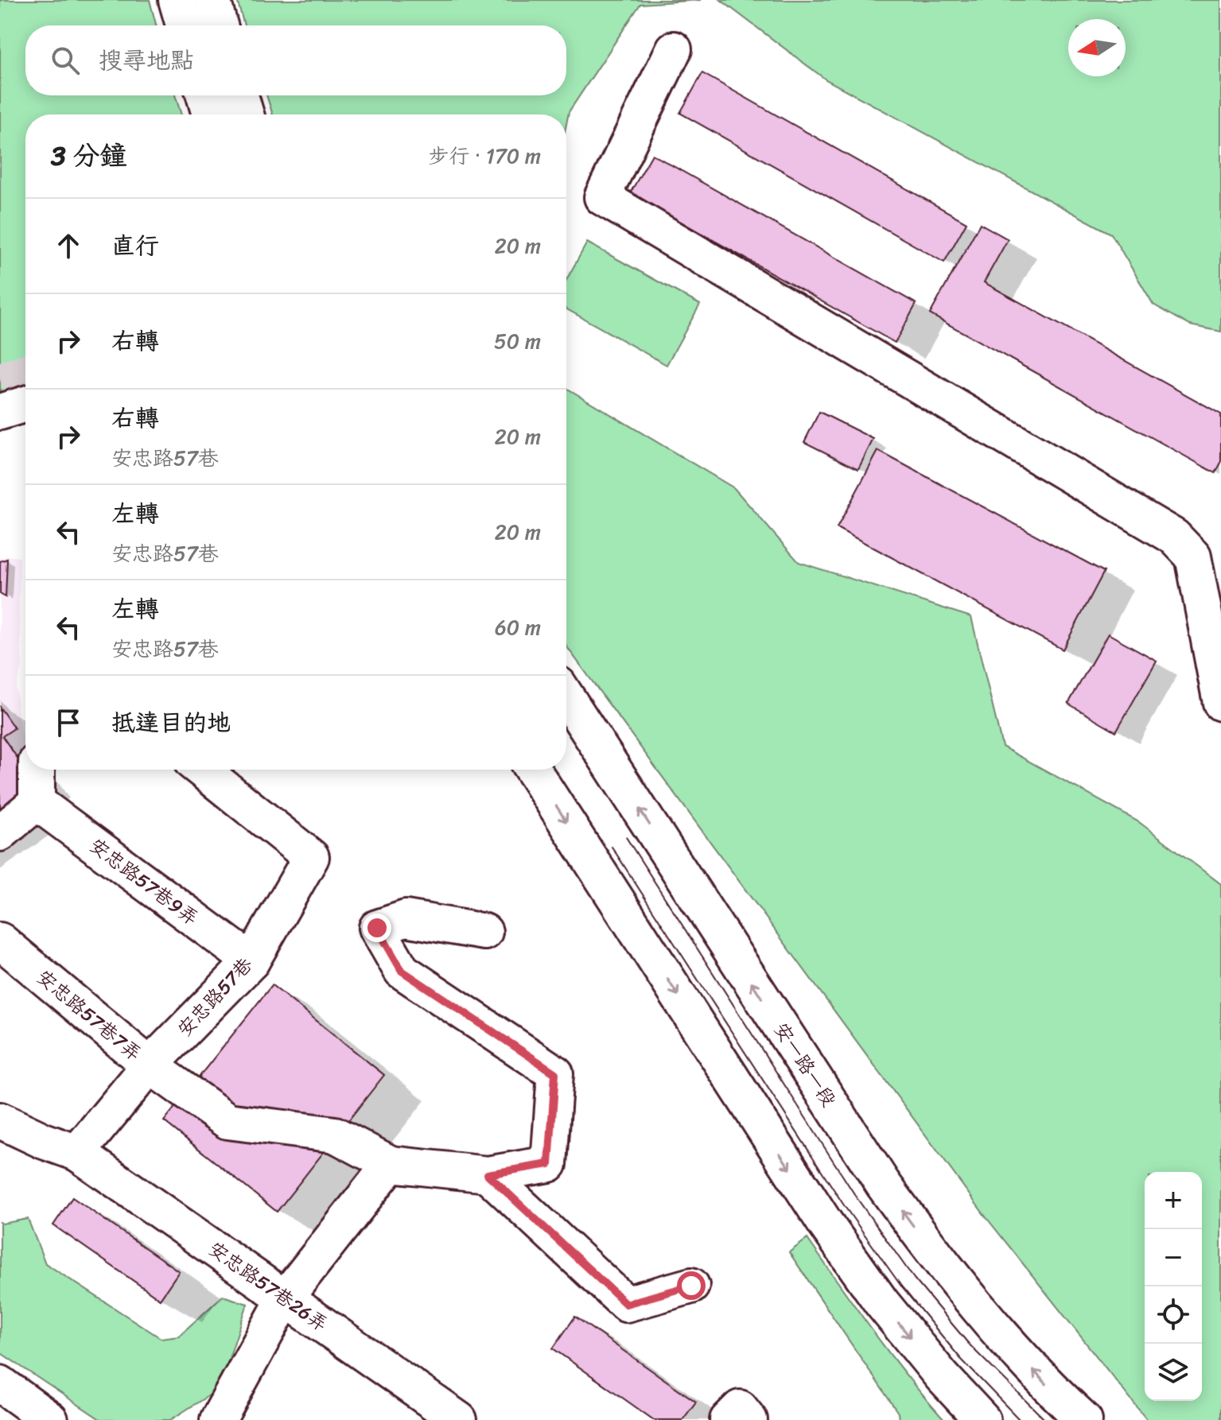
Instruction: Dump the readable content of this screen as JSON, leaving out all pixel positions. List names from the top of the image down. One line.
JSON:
{"streets":{"street":["安忠路57巷9弄","安忠路57巷","安忠路57巷7弄","安一路一段","安忠路57巷26弄"]},"crossings":[["安忠路57巷9弄","安忠路57巷"],["安忠路57巷","安忠路57巷7弄"],["安忠路57巷","安忠路57巷26弄"]],"north":"left","page":{"search":"搜尋地點","heading":["3 分鐘","步行 · 170 m"],"list":[["直行","20 m"],["右轉","50 m"],["右轉","安忠路57巷","20 m"],["左轉","安忠路57巷","20 m"],["左轉","安忠路57巷","60 m"],"抵達目的地"],"map_buttons":["+","−"]}}
